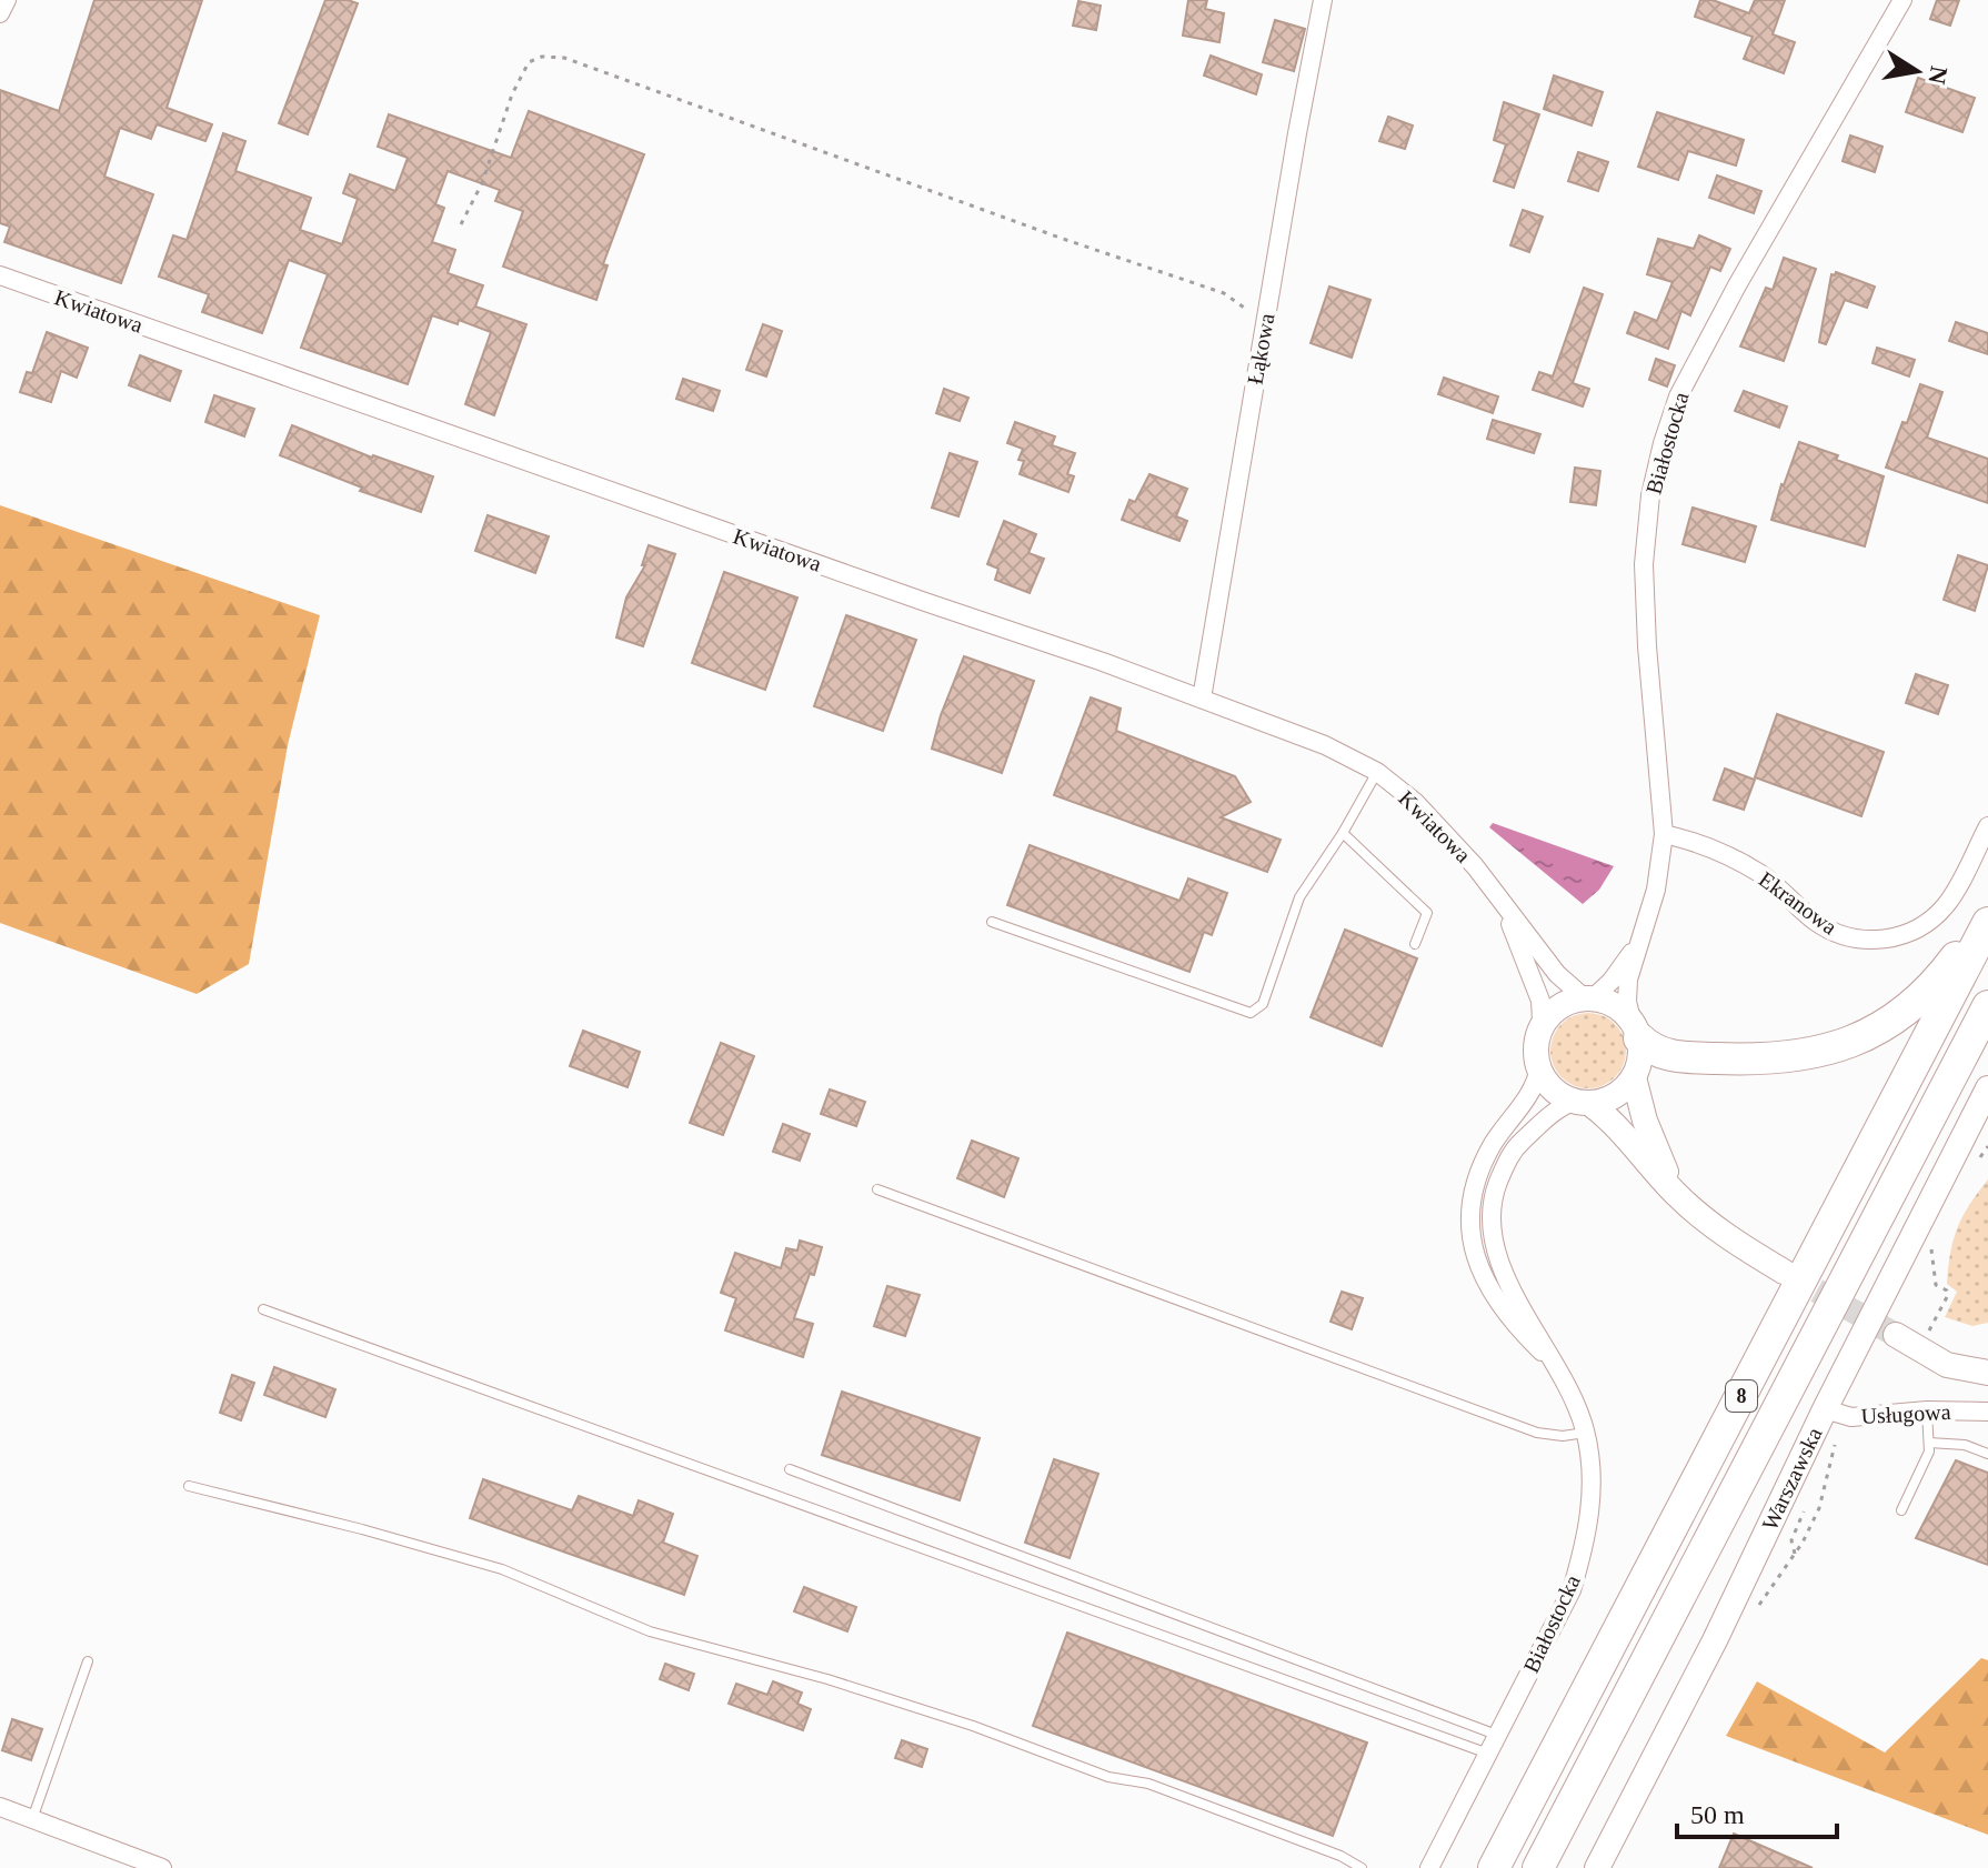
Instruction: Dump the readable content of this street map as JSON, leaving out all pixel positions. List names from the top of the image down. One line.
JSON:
{"streets":{"highway":["8"],"street":["Kwiatowa","Łąkowa","Białostocka","Ekranowa","Usługowa","Warszawska"]},"crossings":[["Kwiatowa","Łąkowa"],["Kwiatowa","Białostocka"],["Białostocka","Ekranowa"],["Usługowa","Warszawska"]],"scale_bar":"50 m","north":"right"}
